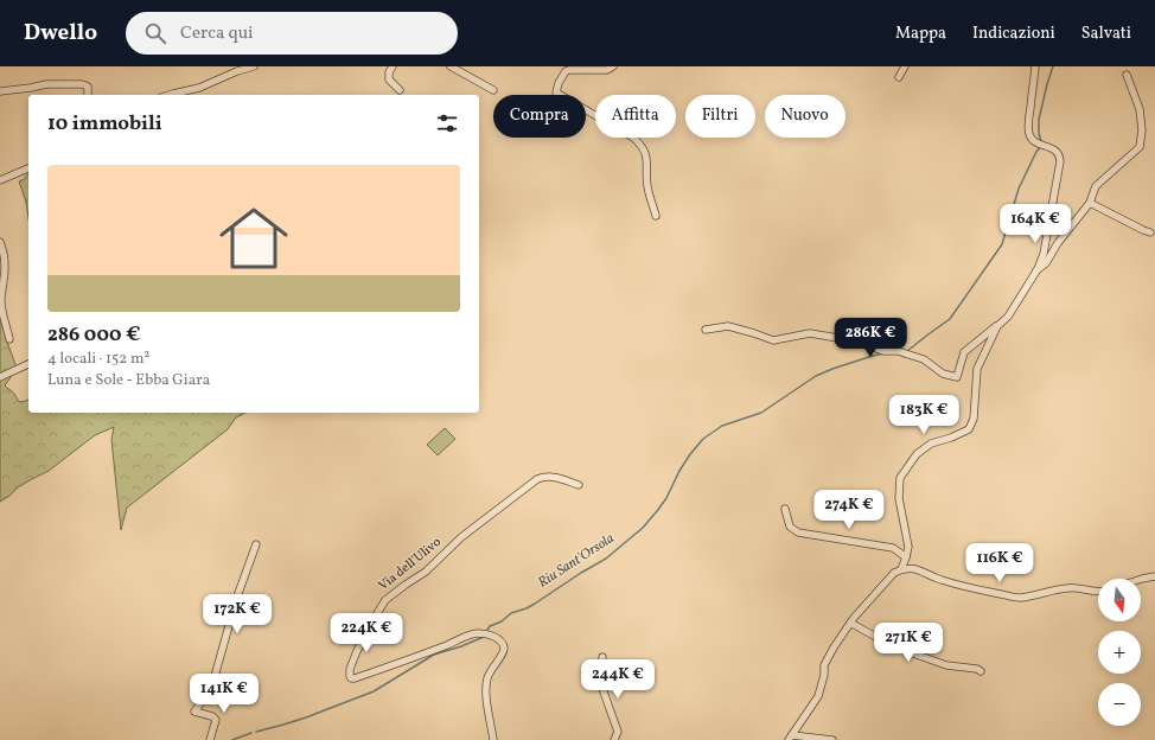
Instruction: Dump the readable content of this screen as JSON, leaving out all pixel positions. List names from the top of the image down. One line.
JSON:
{"streets":{"street":["Via dell'Ulivo"]},"water":["Riu Sant'Orsola"],"north":"bottom","page":{"header":"Dwello","search":"Cerca qui","nav":["Mappa","Indicazioni","Salvati"],"chip":["Compra","Affitta","Filtri","Nuovo"],"heading":"10 immobili","list":[{"name":"286 000 €","note":"4 locali · 152 m² · Luna e Sole - Ebba Giara"}],"price":["164K €","286K €","183K €","274K €","116K €","172K €","224K €","271K €","244K €","141K €"],"map_buttons":["+","−"]}}
